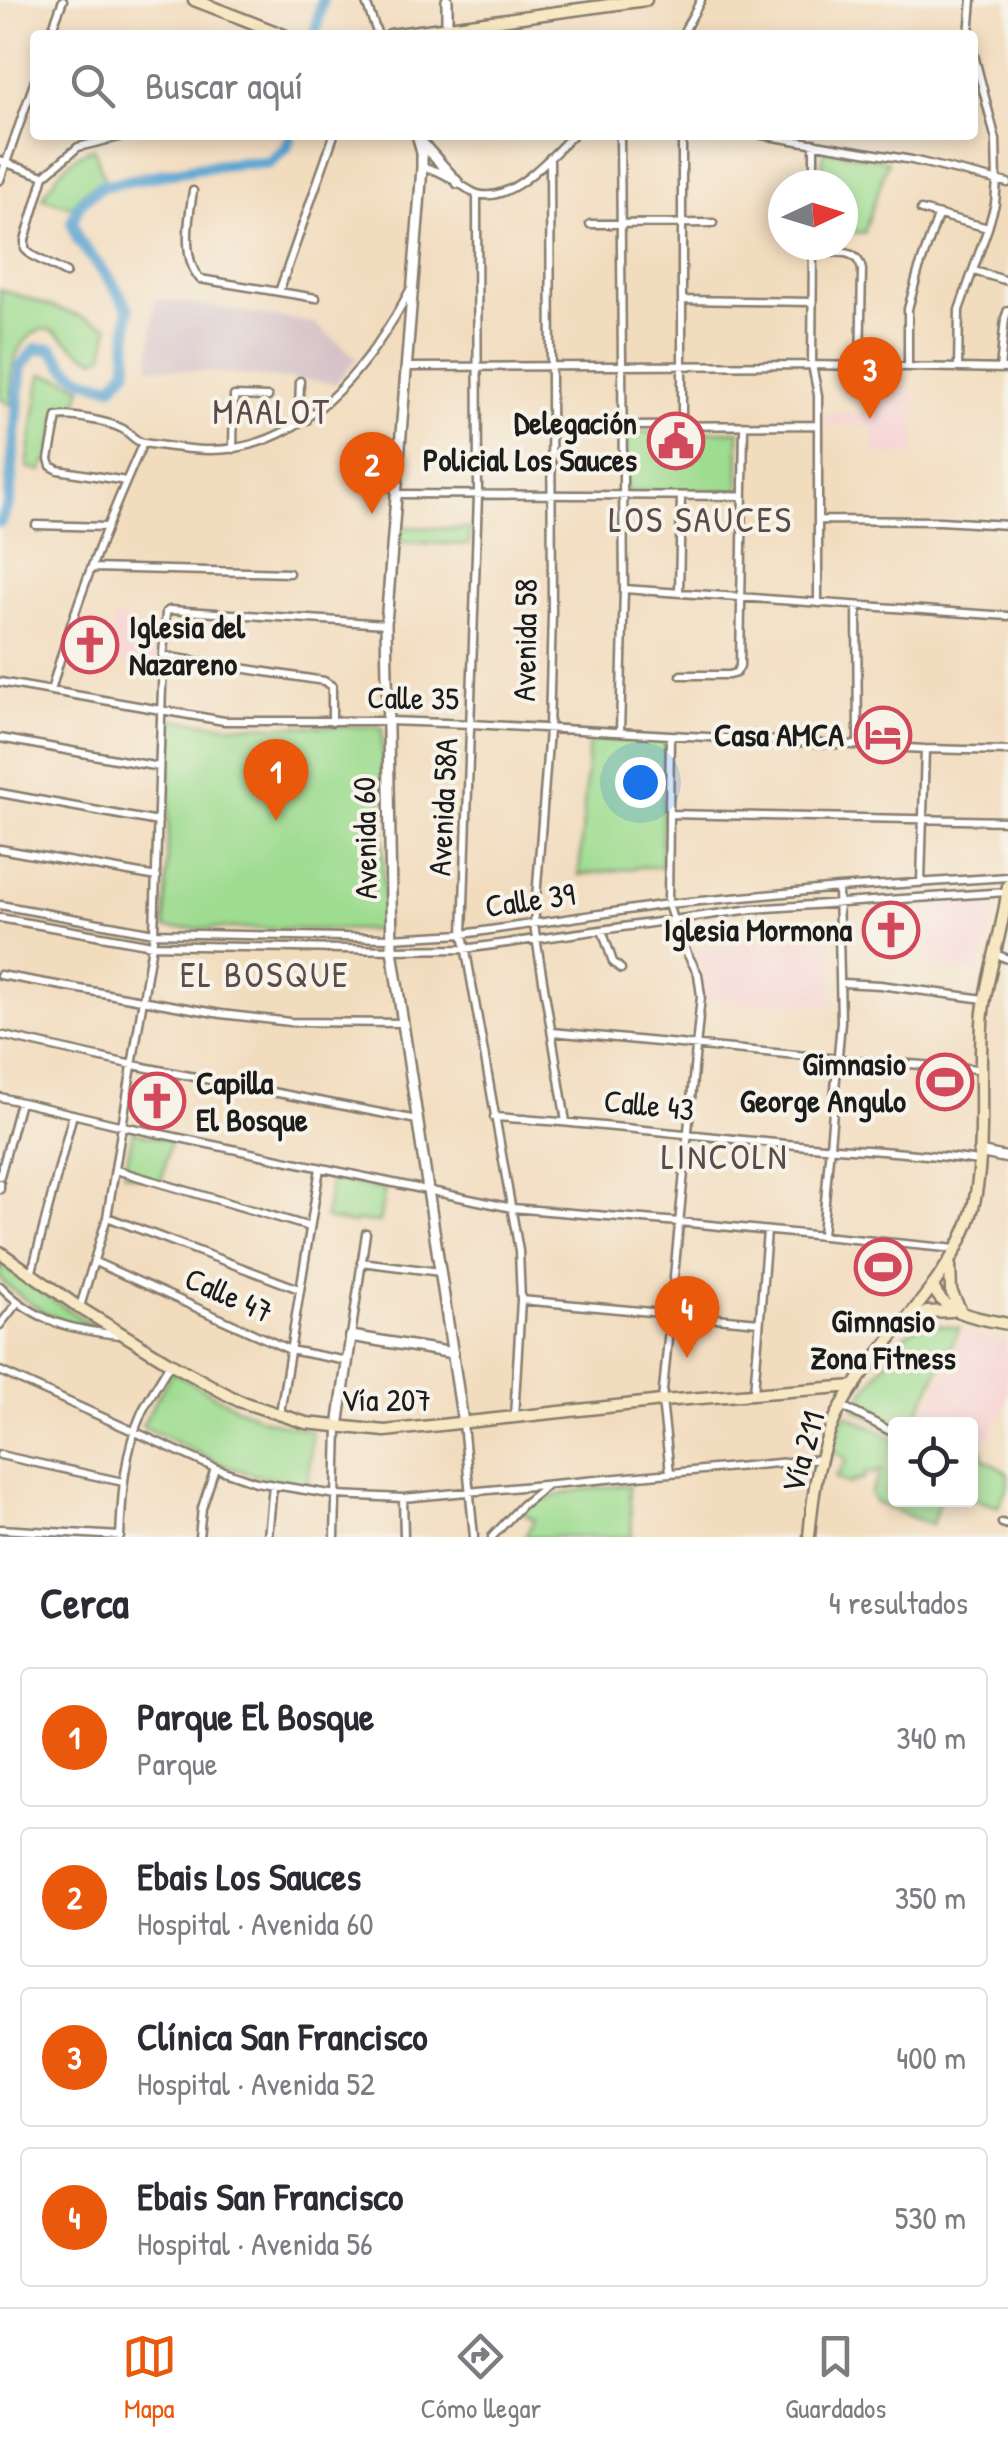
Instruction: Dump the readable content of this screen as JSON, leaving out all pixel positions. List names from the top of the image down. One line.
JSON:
{"streets":{"main road":["Vía 207","Vía 211"],"street":["Avenida 58","Calle 35","Avenida 58A","Avenida 60","Calle 39","Calle 43","Calle 47"]},"crossings":[["Avenida 58","Calle 35"],["Avenida 58","Calle 39"],["Avenida 58","Calle 43"],["Calle 35","Avenida 58A"],["Calle 35","Avenida 60"],["Avenida 58A","Calle 39"],["Avenida 58A","Calle 43"],["Avenida 58A","Vía 207"],["Avenida 60","Calle 39"],["Avenida 60","Vía 207"],["Calle 39","Vía 211"],["Calle 43","Vía 211"],["Vía 207","Vía 211"]],"districts":["MAALOT","LOS SAUCES","EL BOSQUE","LINCOLN"],"places":{"public building":["Delegación Policial Los Sauces"],"church":["Iglesia del Nazareno","Iglesia Mormona","Capilla El Bosque"],"hotel":["Casa AMCA"],"sports":["Gimnasio George Angulo","Gimnasio Zona Fitness"]},"north":"right","page":{"search":"Buscar aquí","pins":["3","2","1","4"],"heading":["Cerca","4 resultados"],"list":[{"mark":"1","name":"Parque El Bosque","note":"Parque","value":"340 m"},{"mark":"2","name":"Ebais Los Sauces","note":"Hospital · Avenida 60","value":"350 m"},{"mark":"3","name":"Clínica San Francisco","note":"Hospital · Avenida 52","value":"400 m"},{"mark":"4","name":"Ebais San Francisco","note":"Hospital · Avenida 56","value":"530 m"}],"nav":["Mapa","Cómo llegar","Guardados"]}}
